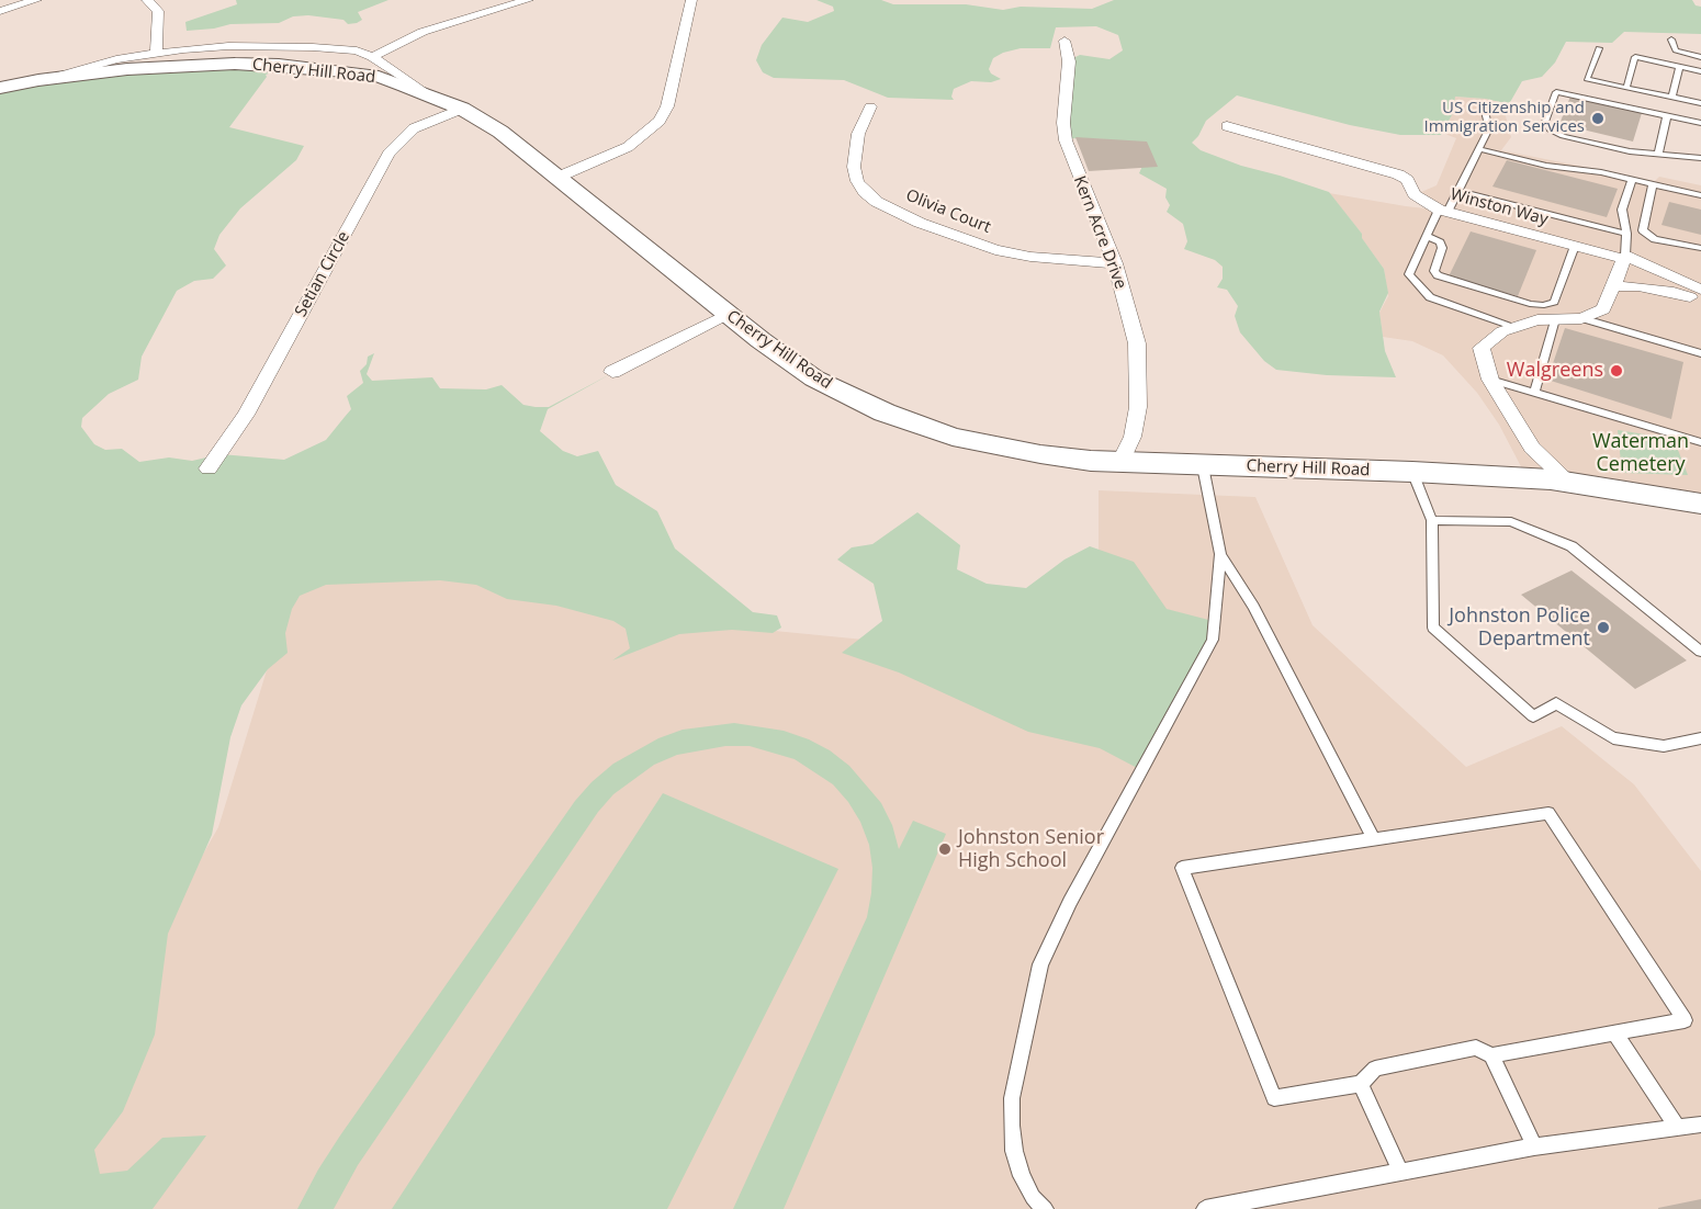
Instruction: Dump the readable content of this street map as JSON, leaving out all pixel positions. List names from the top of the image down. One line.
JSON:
{"streets":{"main road":["Cherry Hill Road"],"street":["Winston Way","Olivia Court","Kern Acre Drive","Setian Circle"]},"crossings":[["Cherry Hill Road","Kern Acre Drive"],["Cherry Hill Road","Setian Circle"],["Olivia Court","Kern Acre Drive"]],"parks":["Waterman Cemetery"],"places":["US Citizenship and Immigration Services","Walgreens","Johnston Police Department","Johnston Senior High School"]}
